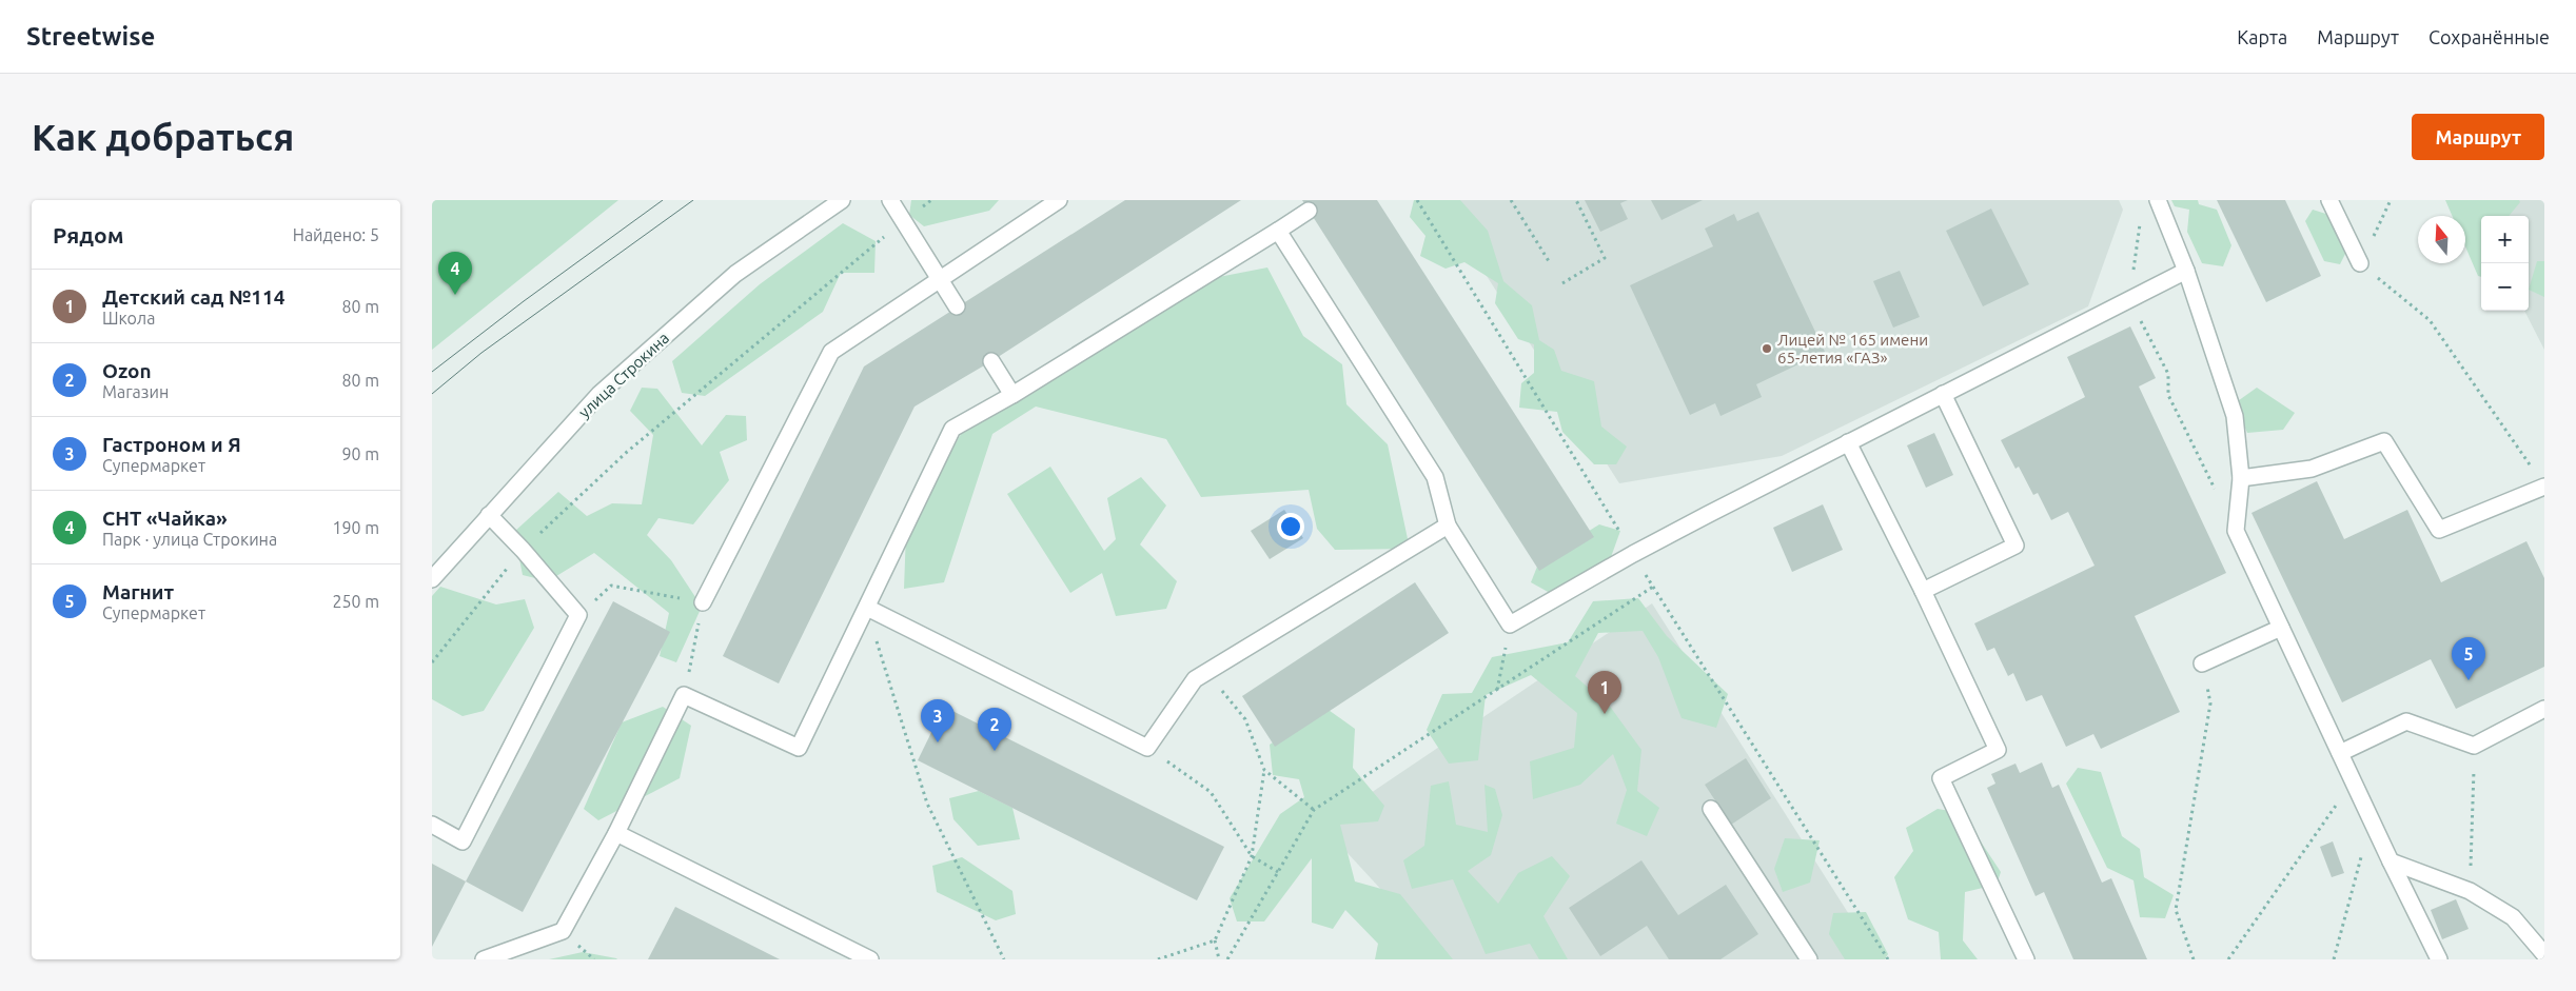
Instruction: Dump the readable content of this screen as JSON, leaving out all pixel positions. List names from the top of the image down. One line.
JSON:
{"streets":{"street":["улица Строкина"]},"places":["Лицей № 165 имени 65-летия «ГАЗ»"],"north":"top","page":{"header":"Streetwise","nav":["Карта","Маршрут","Сохранённые"],"buttons":"Маршрут","title":"Как добраться","heading":["Рядом","Найдено: 5"],"map_buttons":["+","−"],"pins":["4","5","1","3","2"],"list":[{"mark":"1","name":"Детский сад №114","note":"Школа","value":"80 m"},{"mark":"2","name":"Ozon","note":"Магазин","value":"80 m"},{"mark":"3","name":"Гастроном и Я","note":"Супермаркет","value":"90 m"},{"mark":"4","name":"СНТ «Чайка»","note":"Парк · улица Строкина","value":"190 m"},{"mark":"5","name":"Магнит","note":"Супермаркет","value":"250 m"}]}}
